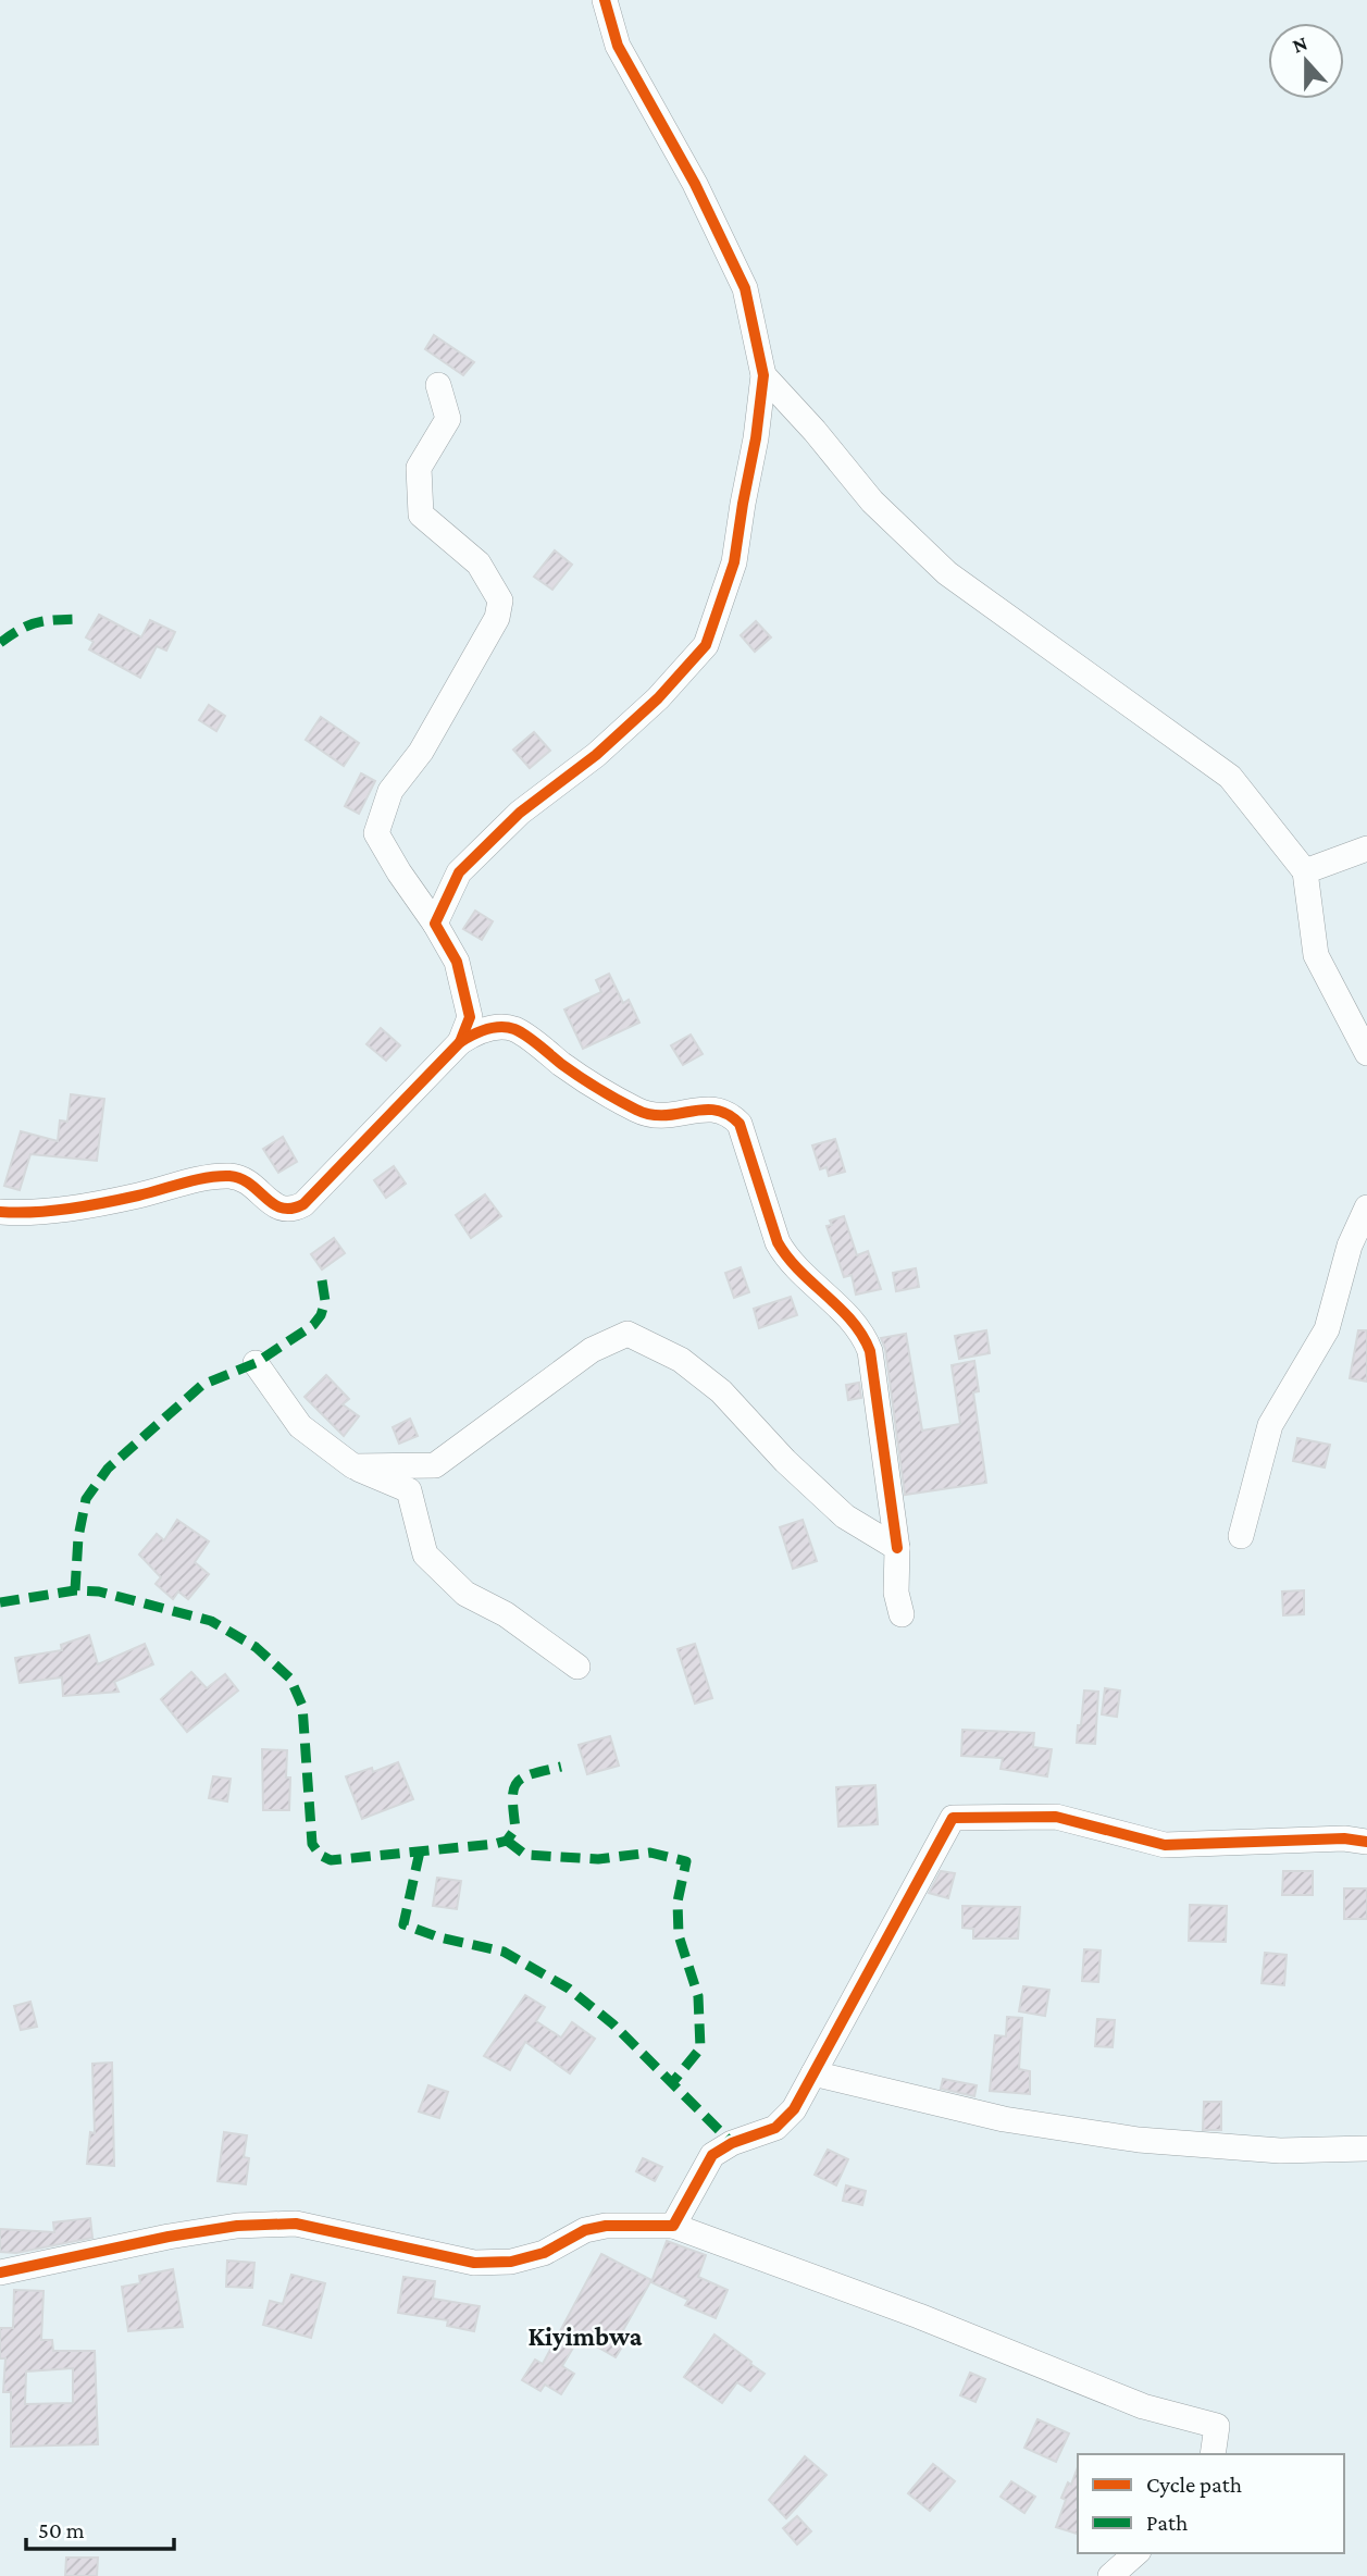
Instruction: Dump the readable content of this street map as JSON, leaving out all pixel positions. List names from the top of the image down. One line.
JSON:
{"districts":["Kiyimbwa"],"legend":["Cycle path","Path"],"scale_bar":"50 m","north":"top"}
